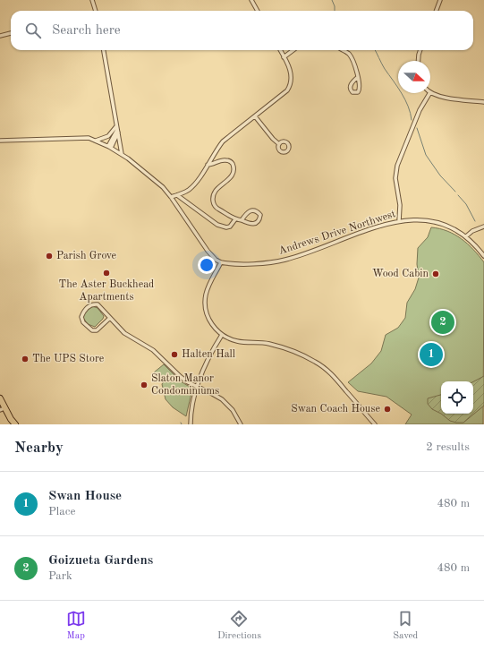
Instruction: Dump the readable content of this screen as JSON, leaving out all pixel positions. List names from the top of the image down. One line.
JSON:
{"streets":{"street":["Andrews Drive Northwest"]},"places":["Parish Grove","The Aster Buckhead Apartments","Wood Cabin","Halten Hall","The UPS Store","Slaton Manor Condominiums","Swan Coach House"],"north":"right","page":{"search":"Search here","pins":["2","1"],"heading":["Nearby","2 results"],"list":[{"mark":"1","name":"Swan House","note":"Place","value":"480 m"},{"mark":"2","name":"Goizueta Gardens","note":"Park","value":"480 m"}],"nav":["Map","Directions","Saved"]}}
